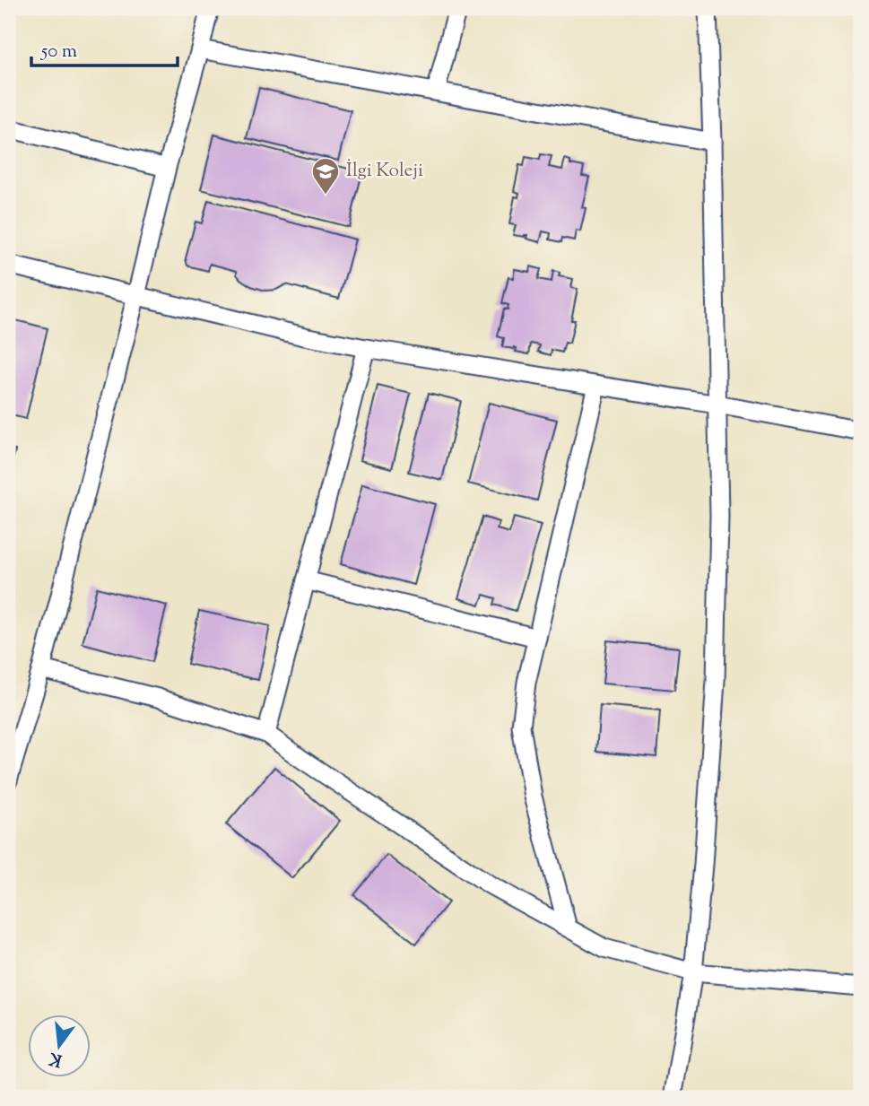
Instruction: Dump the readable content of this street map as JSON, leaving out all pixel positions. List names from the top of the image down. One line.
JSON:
{"places":{"school or university":["İlgi Koleji"]},"scale_bar":"50 m","north":"bottom"}
